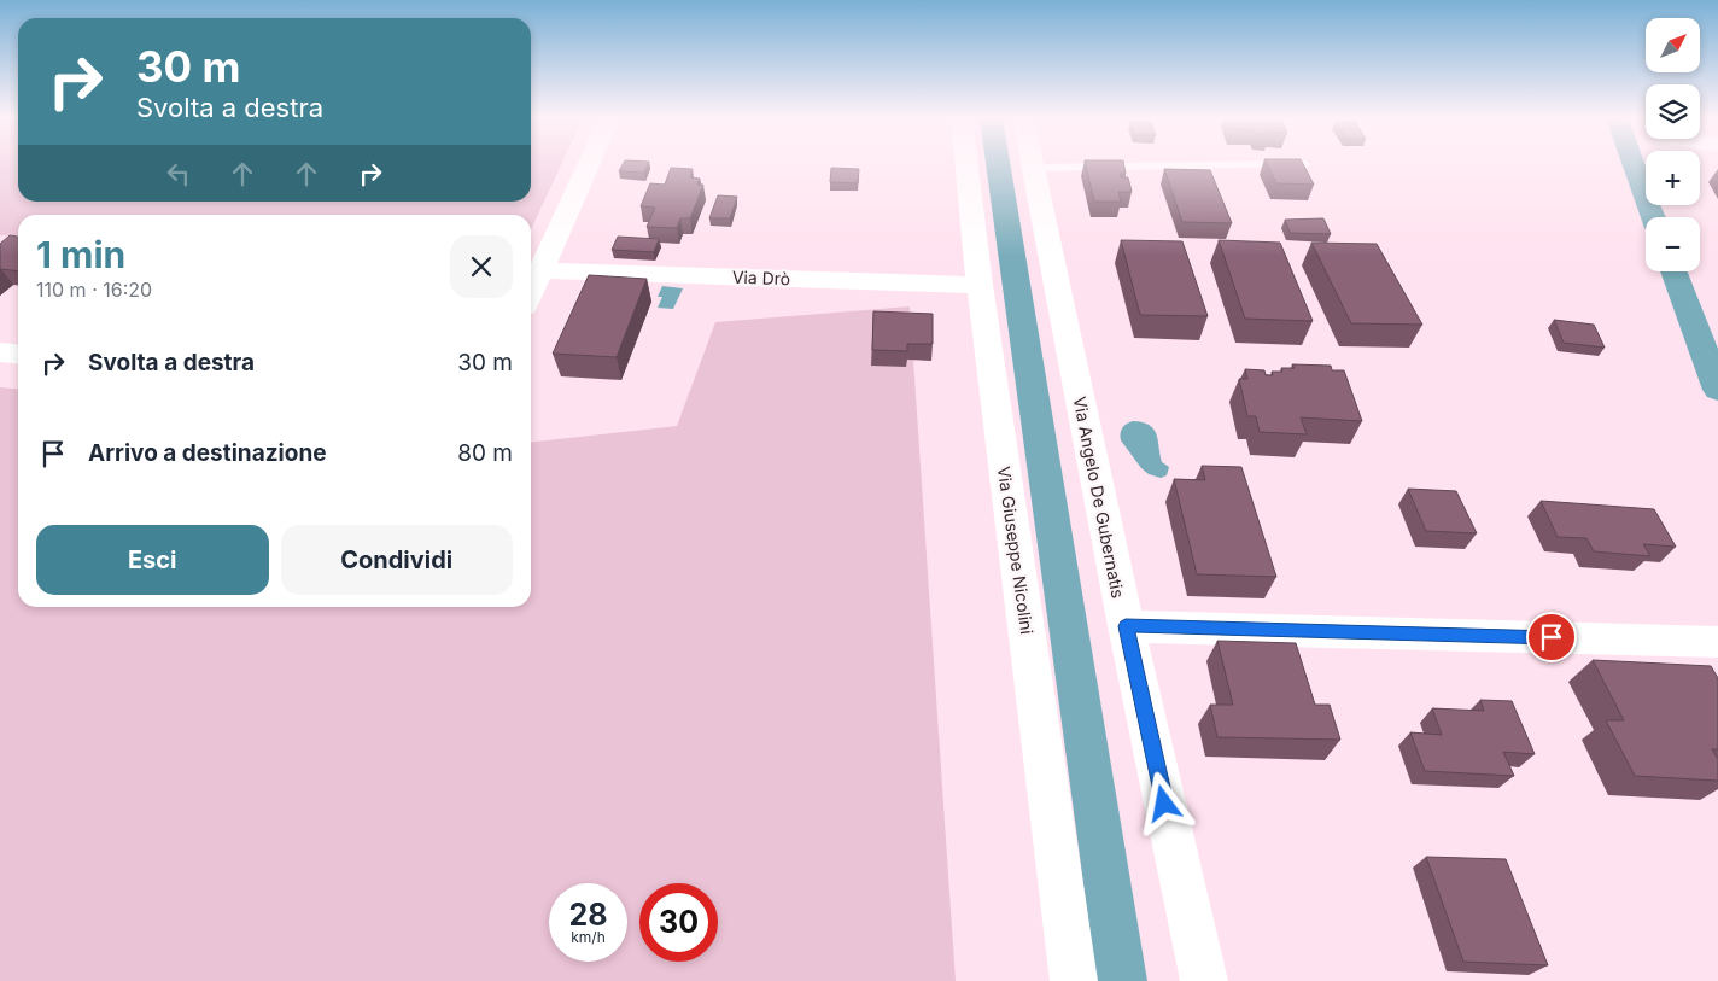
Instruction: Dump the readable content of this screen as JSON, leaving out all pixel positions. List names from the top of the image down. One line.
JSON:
{"streets":{"street":["Via Drò","Via Angelo De Gubernatis","Via Giuseppe Nicolini"]},"crossings":[["Via Drò","Via Giuseppe Nicolini"]],"north":"top right","page":{"map_buttons":["+","−"],"turn":["30 m","Svolta a destra"],"heading":["1 min","110 m · 16:20"],"list":[{"name":"Svolta a destra","value":"30 m"},{"name":"Arrivo a destinazione","value":"80 m"}],"buttons":["Esci","Condividi"],"speed":"28 km/h","limit":"30"}}
